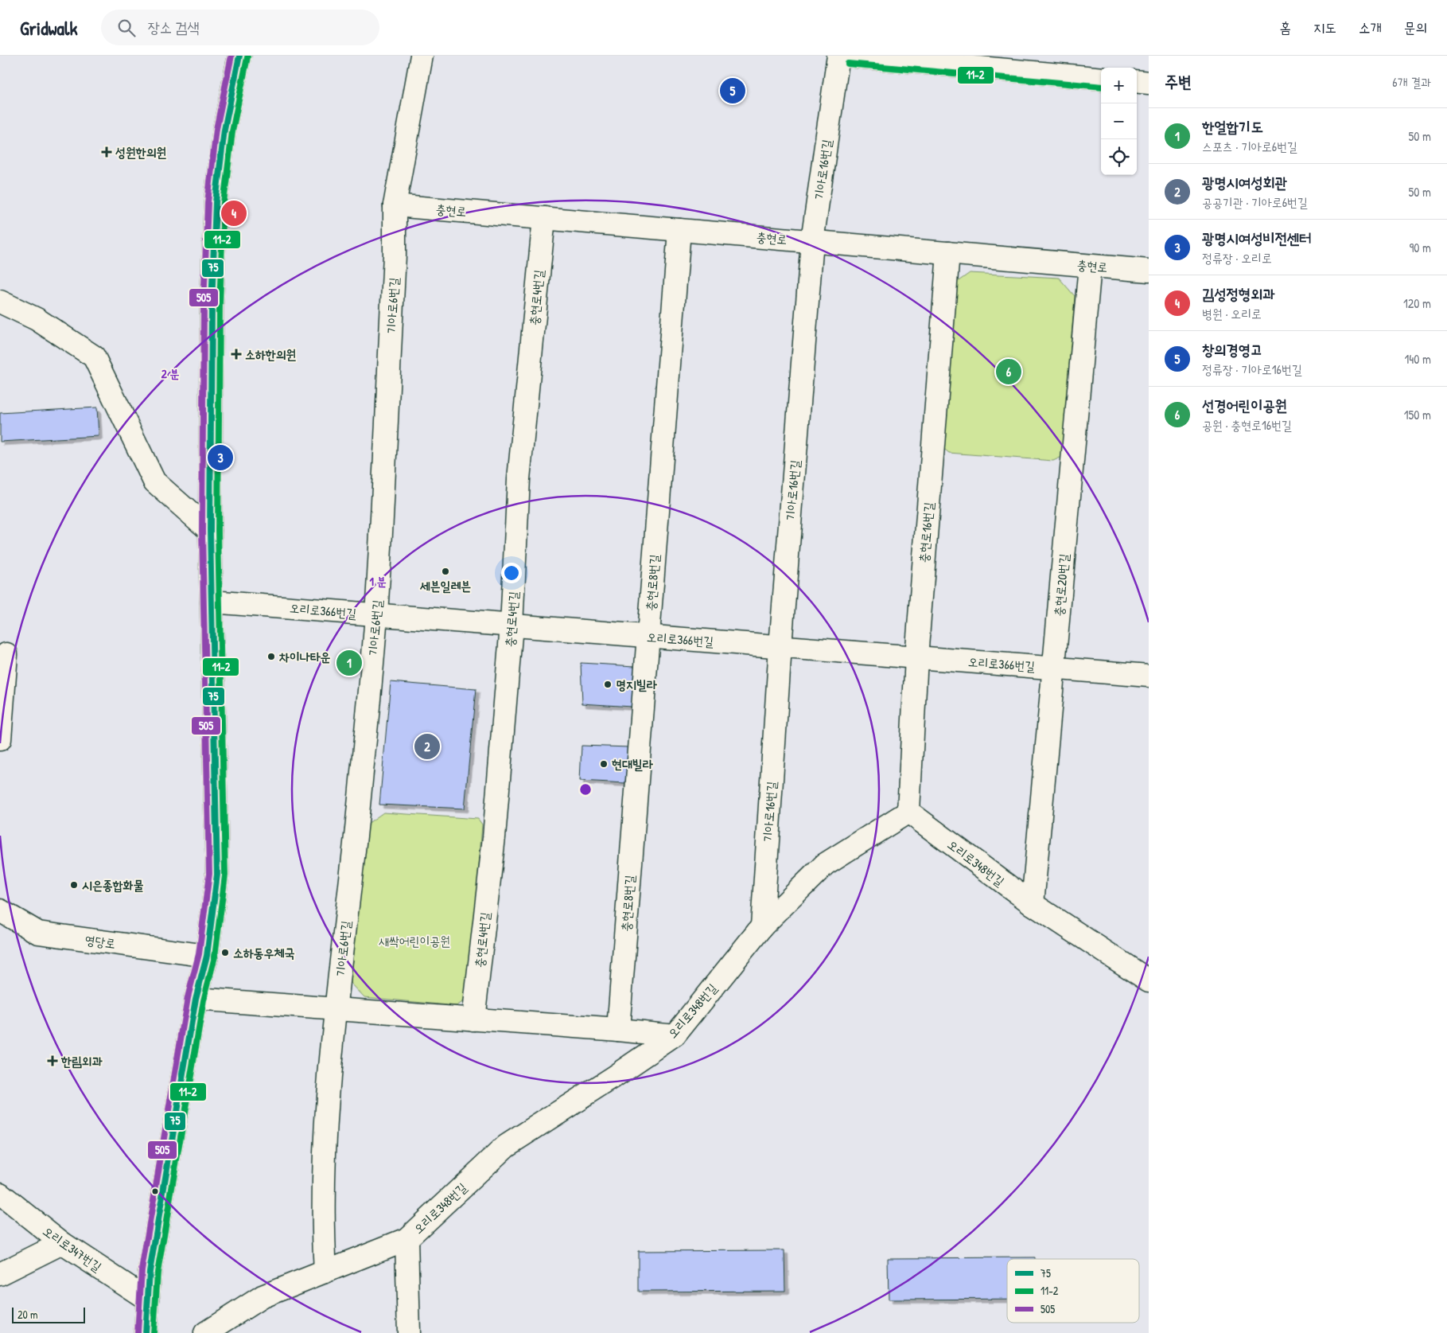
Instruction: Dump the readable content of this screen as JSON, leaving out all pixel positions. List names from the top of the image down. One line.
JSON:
{"streets":{"street":["기아로16번길","충현로","충현로4번길","기아로6번길","충현로16번길","충현로8번길","충현로20번길","오리로366번길","오리로348번길","영당로","오리로347번길"]},"crossings":[["기아로16번길","충현로"],["기아로16번길","오리로366번길"],["기아로16번길","오리로348번길"],["충현로","충현로4번길"],["충현로","기아로6번길"],["충현로","충현로16번길"],["충현로","충현로8번길"],["충현로","충현로20번길"],["충현로4번길","오리로366번길"],["기아로6번길","오리로366번길"],["기아로6번길","오리로348번길"],["충현로16번길","오리로366번길"],["충현로16번길","오리로348번길"],["충현로8번길","오리로366번길"],["충현로20번길","오리로366번길"],["충현로20번길","오리로348번길"]],"parks":["새싹어린이공원"],"places":{"health":["성원한의원","소하한의원","한림외과"],"other":["세븐일레븐","차이나타운","명지빌라","현대빌라","시은종합화물","소하동우체국"]},"lines":["transit line 75","transit line 505","transit line 11-2"],"legend":["75","11-2","505"],"scale_bar":"20 m","page":{"header":"Gridwalk","search":"장소 검색","nav":["홈","지도","소개","문의"],"heading":["주변","6개 결과"],"map_buttons":["+","−"],"pins":["5","4","6","3","1","2"],"list":[{"mark":"1","name":"한얼합기도","note":"스포츠 · 기아로6번길","value":"50 m"},{"mark":"2","name":"광명시여성회관","note":"공공기관 · 기아로6번길","value":"50 m"},{"mark":"3","name":"광명시여성비전센터","note":"정류장 · 오리로","value":"90 m"},{"mark":"4","name":"김성정형외과","note":"병원 · 오리로","value":"120 m"},{"mark":"5","name":"창의경영고","note":"정류장 · 기아로16번길","value":"140 m"},{"mark":"6","name":"선경어린이공원","note":"공원 · 충현로16번길","value":"150 m"}],"scale":"20 m"},"rings":["2 분","1 분"]}
